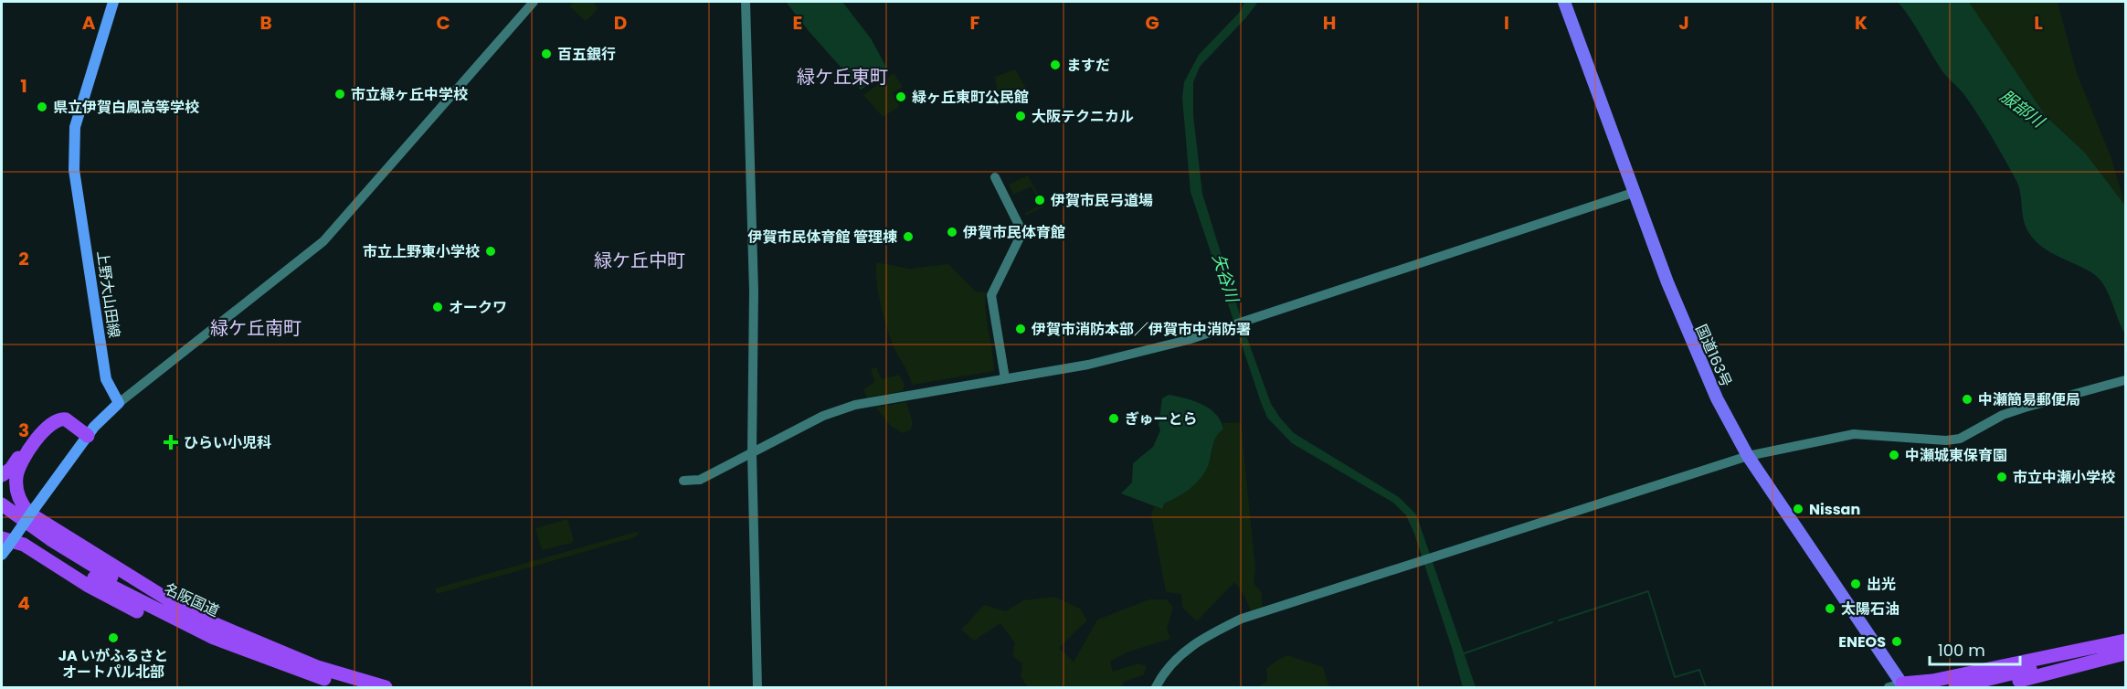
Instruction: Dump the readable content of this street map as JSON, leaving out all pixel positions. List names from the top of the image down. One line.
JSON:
{"streets":{"highway":["国道163号","名阪国道"],"main road":["上野大山田線"]},"districts":["緑ケ丘東町","緑ケ丘中町","緑ケ丘南町"],"water":["服部川","矢谷川"],"places":{"other":["百五銀行","ますだ","市立緑ヶ丘中学校","緑ヶ丘東町公民館","県立伊賀白鳳高等学校","大阪テクニカル","伊賀市民弓道場","伊賀市民体育館","伊賀市民体育館 管理棟","市立上野東小学校","オークワ","伊賀市消防本部／伊賀市中消防署","中瀬簡易郵便局","ぎゅーとら","中瀬城東保育園","市立中瀬小学校","Nissan","出光","太陽石油","JA いがふるさと オートパル北部","ENEOS"],"health":["ひらい小児科"]},"scale_bar":"100 m","grid":{"columns":["A","B","C","D","E","F","G","H","I","J","K","L"],"rows":["1","2","3","4"]}}
